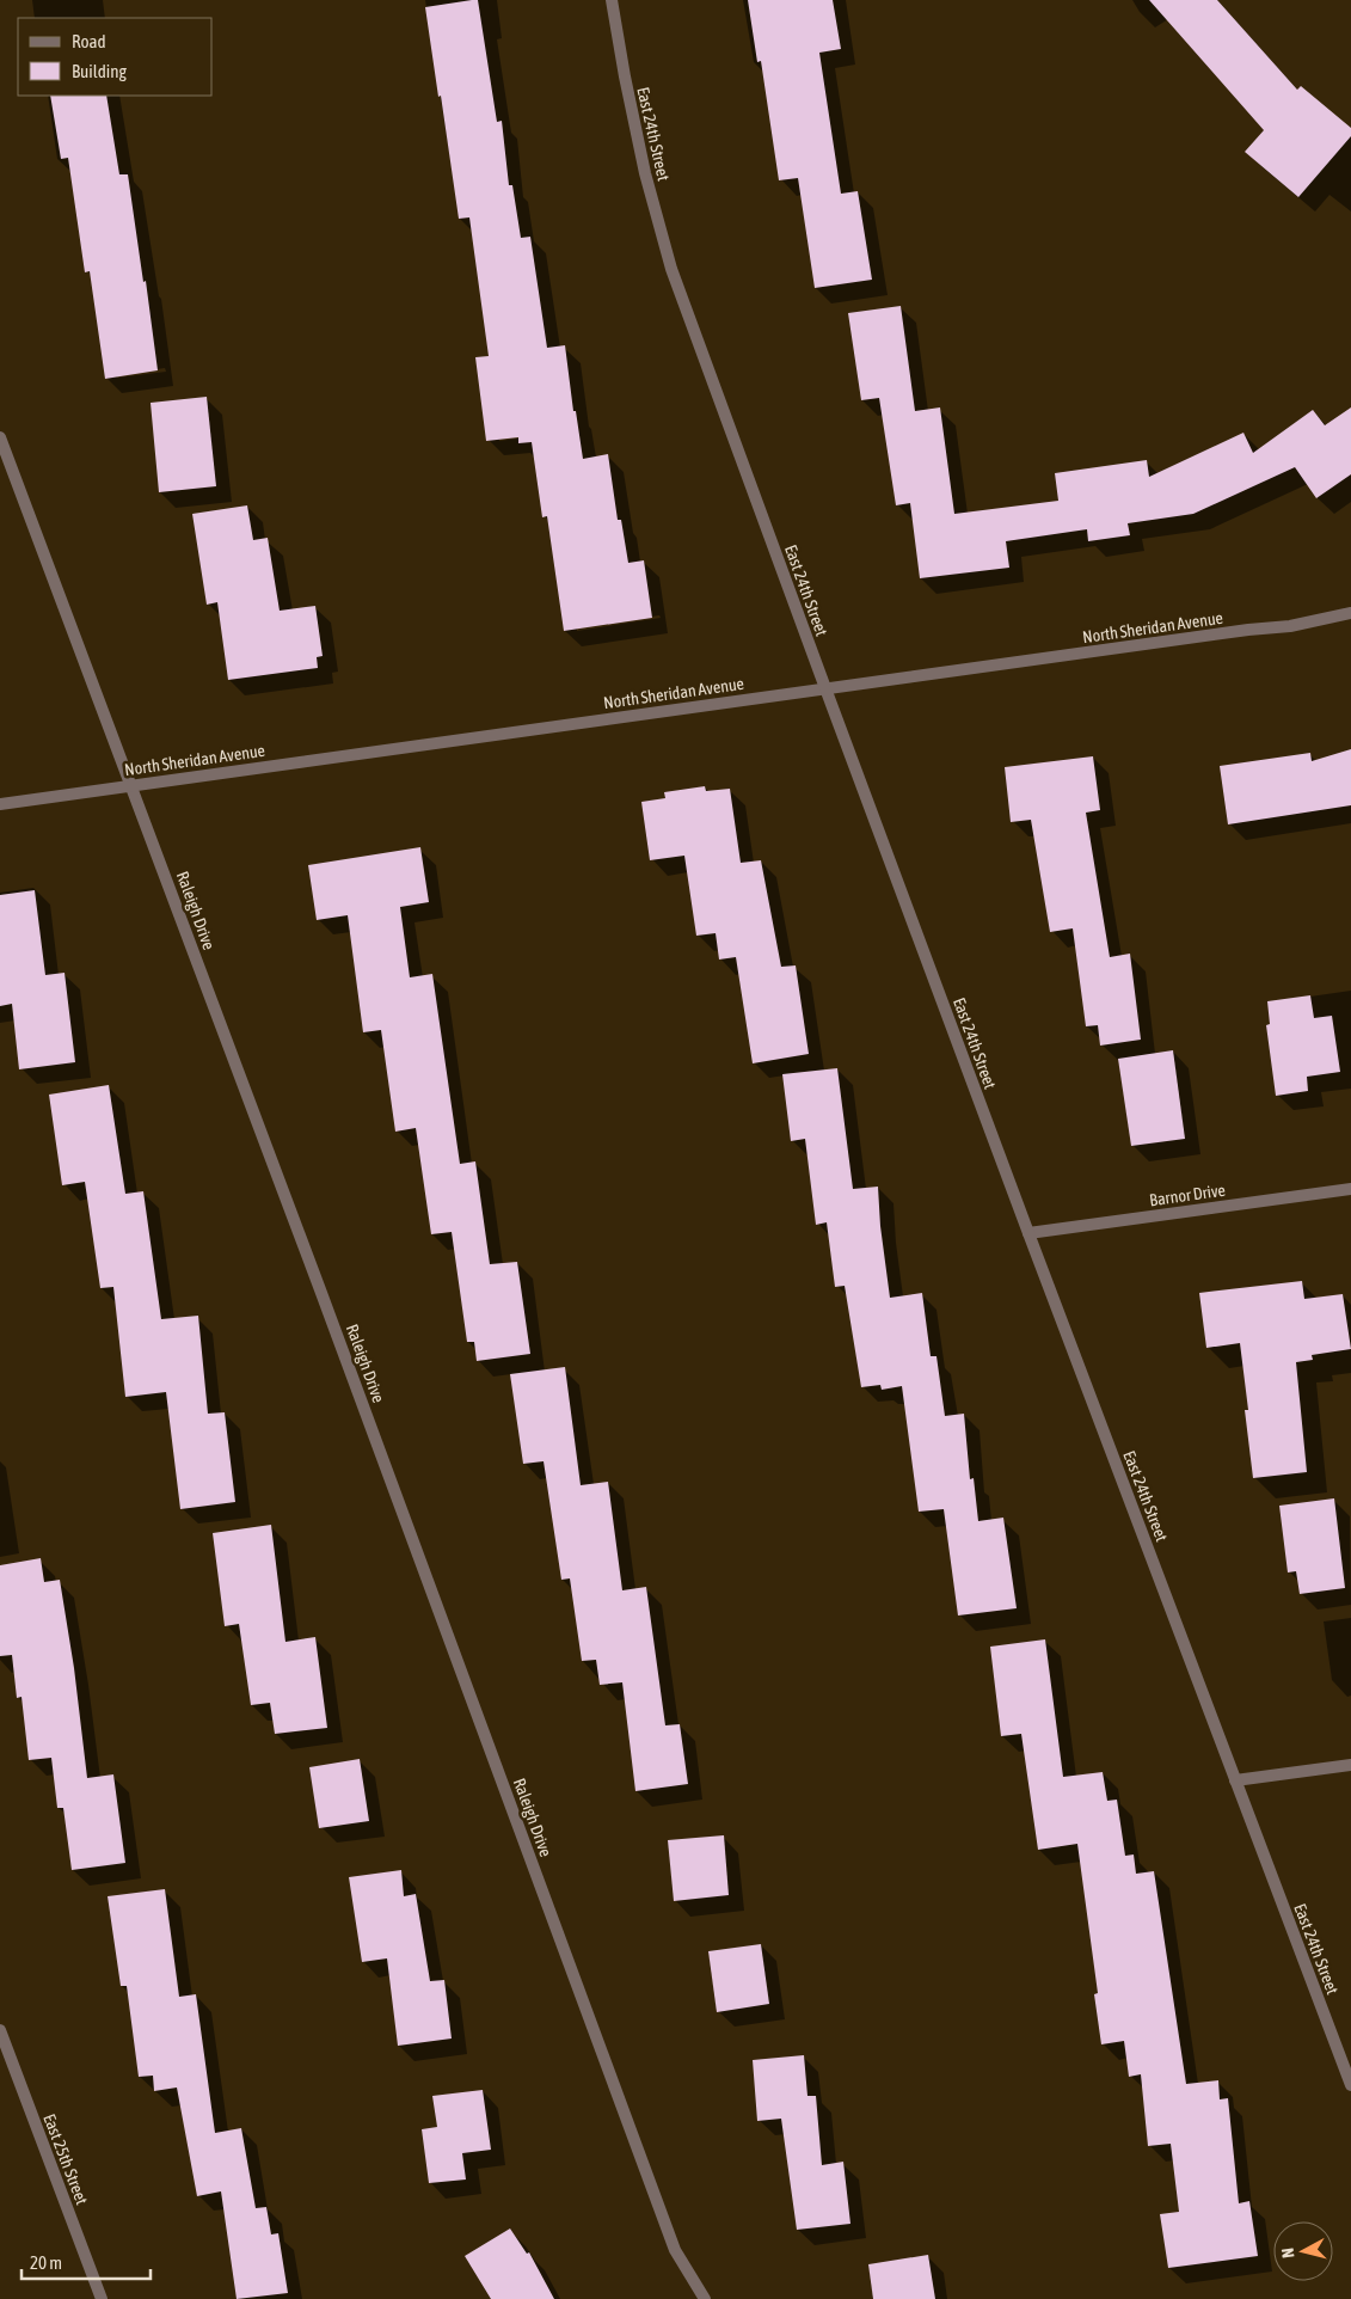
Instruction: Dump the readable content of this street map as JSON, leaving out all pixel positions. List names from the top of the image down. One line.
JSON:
{"streets":{"street":["East 24th Street","North Sheridan Avenue","Raleigh Drive","Barnor Drive","East 25th Street"]},"crossings":[["East 24th Street","North Sheridan Avenue"],["East 24th Street","Barnor Drive"],["North Sheridan Avenue","Raleigh Drive"]],"legend":["Road","Building"],"scale_bar":"20 m","north":"left"}
